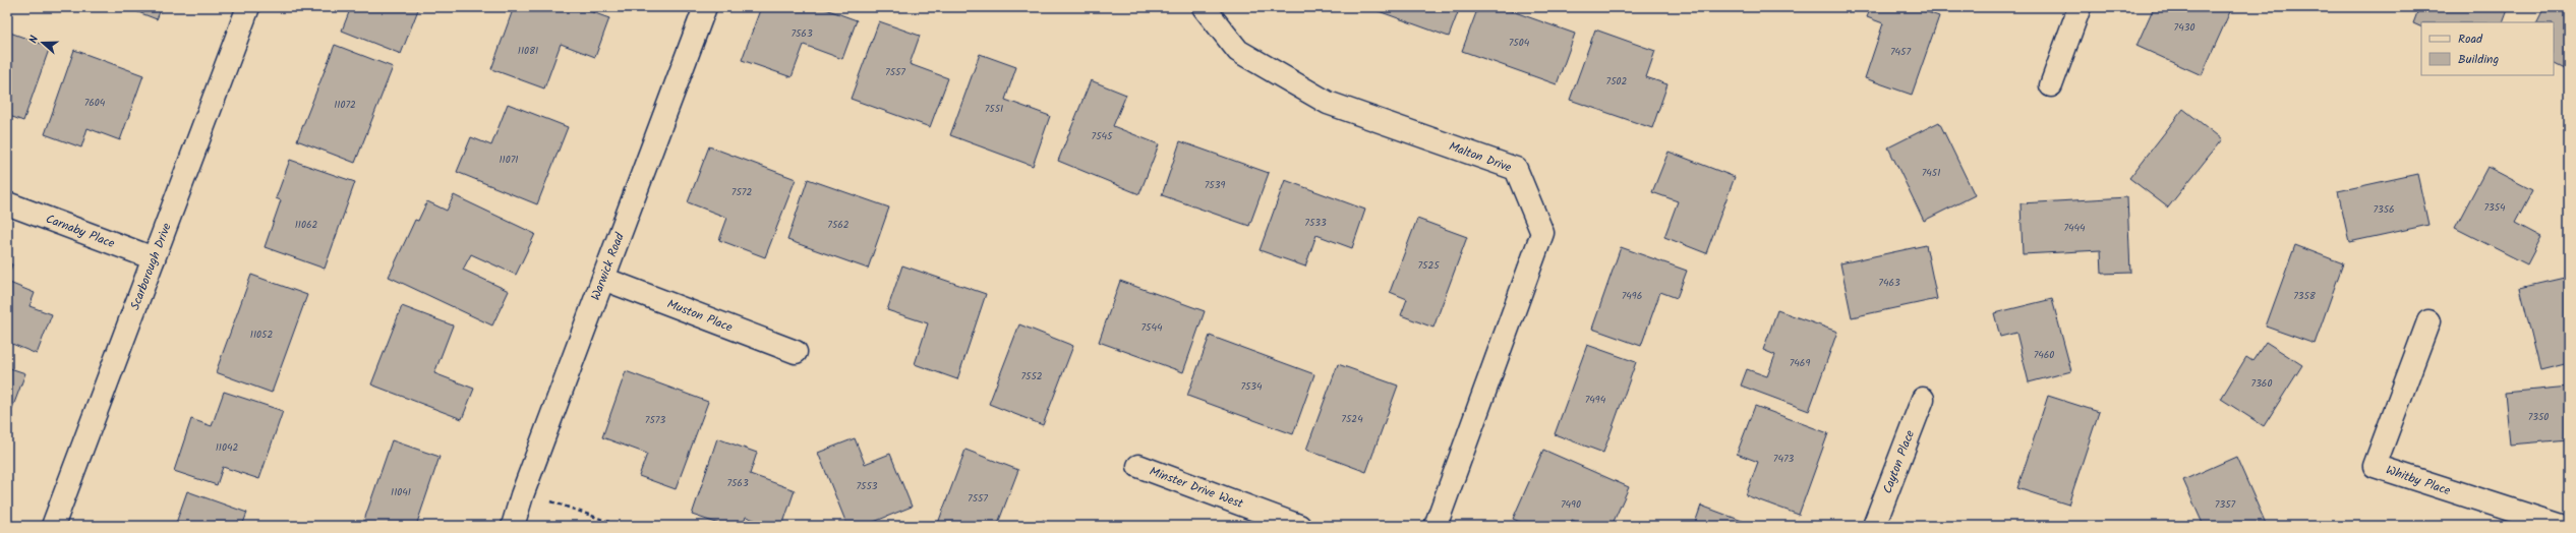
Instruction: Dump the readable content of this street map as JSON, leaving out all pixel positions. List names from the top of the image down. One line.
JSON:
{"streets":{"street":["Malton Drive","Carnaby Place","Scarborough Drive","Warwick Road","Muston Place","Cayton Place","Whitby Place","Minster Drive West"]},"crossings":[["Carnaby Place","Scarborough Drive"],["Warwick Road","Muston Place"]],"house_numbers":["7430","7563","7504","11081","7457","7557","7502","7604","11072","7551","7545","11071","7451","7539","7572","7354","7356","7533","11062","7562","7444","7525","7463","7496","7358","7544","11052","7460","7469","7552","7360","7534","7494","7350","7524","7573","11042","7473","7563","7553","11041","7557","7490","7357"],"legend":["Road","Building"],"north":"left"}
